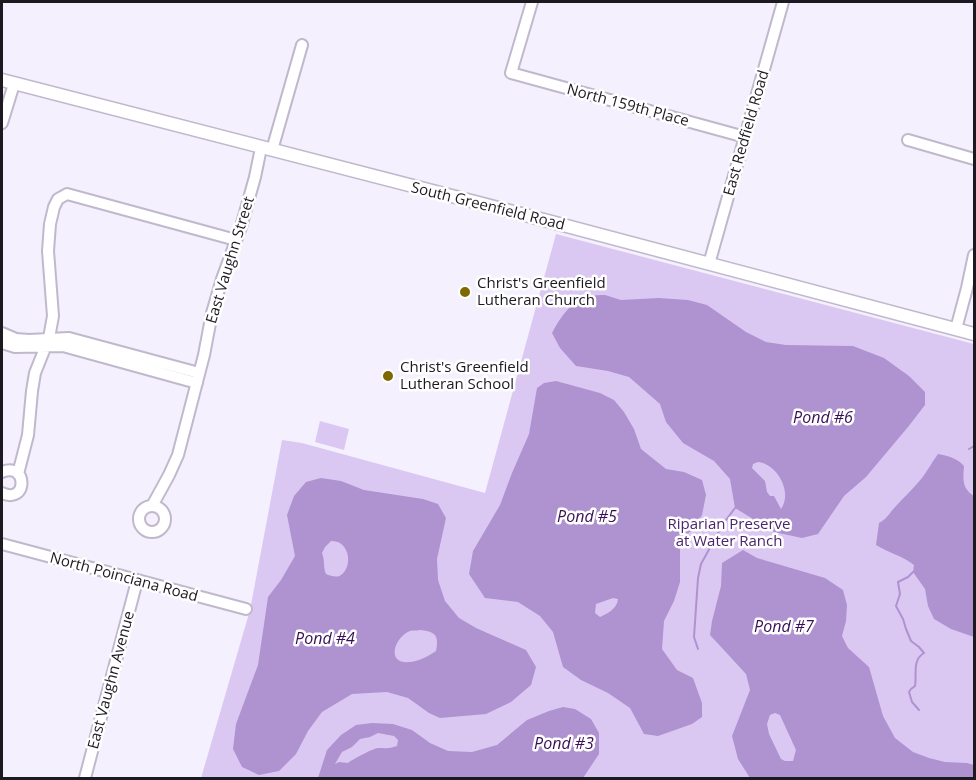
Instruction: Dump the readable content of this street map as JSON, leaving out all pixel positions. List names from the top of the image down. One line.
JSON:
{"streets":{"main road":["South Greenfield Road"],"street":["North 159th Place","East Redfield Road","East Vaughn Street","North Poinciana Road","East Vaughn Avenue"]},"crossings":[["North 159th Place","East Redfield Road"],["East Redfield Road","South Greenfield Road"],["South Greenfield Road","East Vaughn Street"],["North Poinciana Road","East Vaughn Avenue"]],"water":["Pond #6","Pond #5","Pond #7","Pond #4","Pond #3"],"parks":["Riparian Preserve at Water Ranch"],"places":["Christ's Greenfield Lutheran Church","Christ's Greenfield Lutheran School"]}
